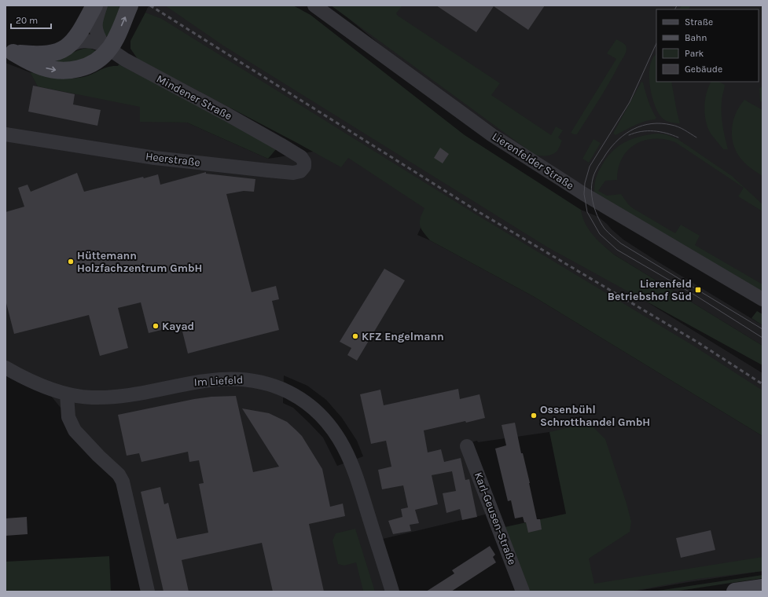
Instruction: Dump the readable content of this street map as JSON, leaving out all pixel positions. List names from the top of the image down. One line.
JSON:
{"streets":{"main road":["Mindener Straße"],"street":["Heerstraße","Lierenfelder Straße","Im Liefeld","Karl-Geusen-Straße"]},"crossings":[["Mindener Straße","Heerstraße"]],"places":{"other":["Hüttemann Holzfachzentrum GmbH","Kayad","KFZ Engelmann","Ossenbühl Schrotthandel GmbH"],"transit":["Lierenfeld Betriebshof Süd"]},"legend":["Straße","Bahn","Park","Gebäude"],"scale_bar":"20 m"}
